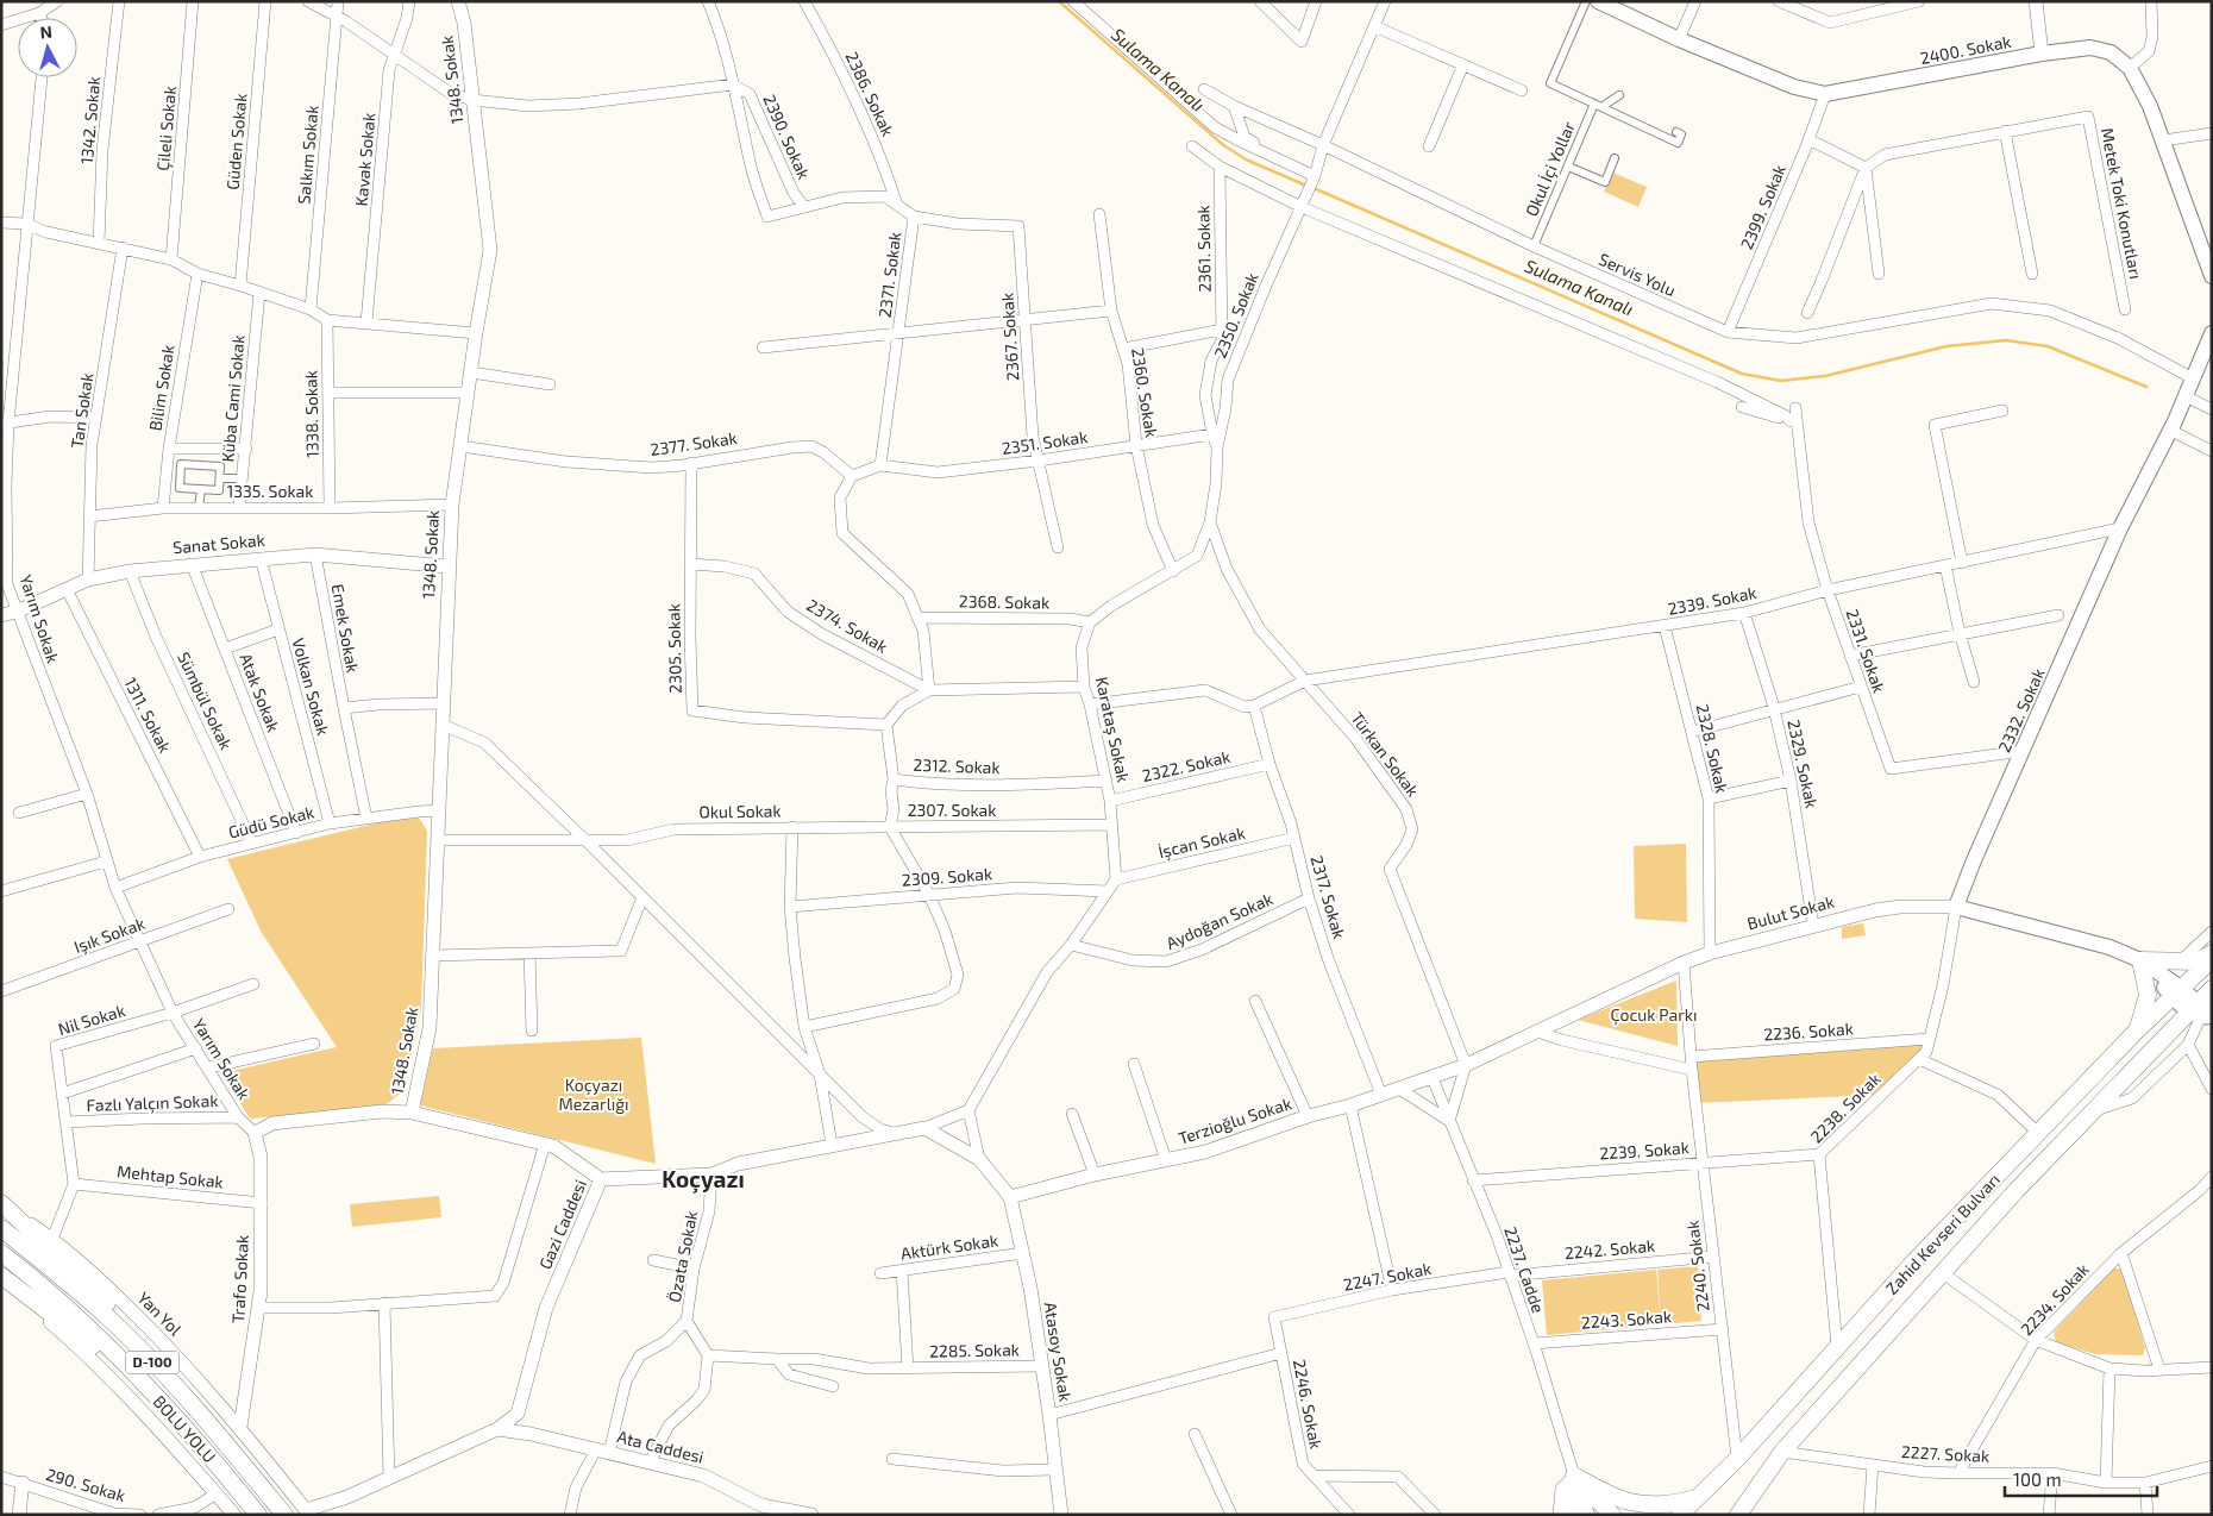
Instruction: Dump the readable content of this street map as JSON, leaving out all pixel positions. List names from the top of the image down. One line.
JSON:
{"streets":{"main road":["2400. Sokak","2332. Sokak","Bulut Sokak","Zahid Kevseri Bulvarı","D-100","BOLU YOLU"],"street":["1348. Sokak","2386. Sokak","1342. Sokak","Çileli Sokak","2390. Sokak","Güden Sokak","Salkım Sokak","Kavak Sokak","Okul İçi Yollar","Metek Toki Konutları","2399. Sokak","2361. Sokak","2371. Sokak","Servis Yolu","2350. Sokak","2367. Sokak","Bilim Sokak","2360. Sokak","Küba Cami Sokak","Tan Sokak","1338. Sokak","2351. Sokak","2377. Sokak","1335. Sokak","Sanat Sokak","2339. Sokak","2368. Sokak","Yarım Sokak","2374. Sokak","Emek Sokak","2305. Sokak","2331. Sokak","Volkan Sokak","Atak Sokak","Sümbül Sokak","1311. Sokak","Karataş Sokak","2328. Sokak","Türkan Sokak","2329. Sokak","2312. Sokak","2322. Sokak","2307. Sokak","Okul Sokak","Güdü Sokak","İşcan Sokak","2309. Sokak","2317. Sokak","Aydoğan Sokak","Işık Sokak","Nil Sokak","2236. Sokak","Fazlı Yalçın Sokak","2238. Sokak","Terzioğlu Sokak","2239. Sokak","Mehtap Sokak","Gazi Caddesi","Aktürk Sokak","2242. Sokak","Özata Sokak","2240. Sokak","2237. Cadde","2247. Sokak","Trafo Sokak","2234. Sokak","Yan Yol","2243. Sokak","2285. Sokak","Atasoy Sokak","2246. Sokak","Ata Caddesi","2227. Sokak","290. Sokak"]},"crossings":[["2400. Sokak","2399. Sokak"],["1348. Sokak","2377. Sokak"],["1348. Sokak","1335. Sokak"],["1348. Sokak","Sanat Sokak"],["1348. Sokak","Okul Sokak"],["1348. Sokak","Güdü Sokak"],["2386. Sokak","2371. Sokak"],["2390. Sokak","2371. Sokak"],["Okul İçi Yollar","Servis Yolu"],["2399. Sokak","Servis Yolu"],["2371. Sokak","2367. Sokak"],["2371. Sokak","2351. Sokak"],["Servis Yolu","2350. Sokak"],["2367. Sokak","2351. Sokak"],["Bilim Sokak","1335. Sokak"],["2360. Sokak","2351. Sokak"],["Küba Cami Sokak","1335. Sokak"],["Tan Sokak","1335. Sokak"],["Tan Sokak","Sanat Sokak"],["1338. Sokak","1335. Sokak"],["2377. Sokak","2305. Sokak"],["Sanat Sokak","Yarım Sokak"],["Sanat Sokak","Emek Sokak"],["Sanat Sokak","Volkan Sokak"],["Sanat Sokak","Atak Sokak"],["Sanat Sokak","Sümbül Sokak"],["Sanat Sokak","1311. Sokak"],["2339. Sokak","2331. Sokak"],["2339. Sokak","2332. Sokak"],["2339. Sokak","2328. Sokak"],["2339. Sokak","Türkan Sokak"],["2339. Sokak","2329. Sokak"],["2368. Sokak","Karataş Sokak"],["Yarım Sokak","Güdü Sokak"],["Yarım Sokak","Işık Sokak"],["Yarım Sokak","Nil Sokak"],["Yarım Sokak","Fazlı Yalçın Sokak"],["Yarım Sokak","Trafo Sokak"],["2374. Sokak","2305. Sokak"],["Emek Sokak","Güdü Sokak"],["2305. Sokak","2312. Sokak"],["2331. Sokak","2332. Sokak"],["Volkan Sokak","Güdü Sokak"],["Atak Sokak","Güdü Sokak"],["Sümbül Sokak","Güdü Sokak"],["2332. Sokak","Bulut Sokak"],["2332. Sokak","2238. Sokak"],["1311. Sokak","Güdü Sokak"],["Karataş Sokak","2312. Sokak"],["Karataş Sokak","2322. Sokak"],["Karataş Sokak","2307. Sokak"],["Karataş Sokak","İşcan Sokak"],["2328. Sokak","Bulut Sokak"],["Türkan Sokak","Bulut Sokak"],["Türkan Sokak","Terzioğlu Sokak"],["2329. Sokak","Bulut Sokak"],["2322. Sokak","2317. Sokak"],["2307. Sokak","Okul Sokak"],["Okul Sokak","2309. Sokak"],["Okul Sokak","Gazi Caddesi"],["İşcan Sokak","2317. Sokak"],["2317. Sokak","Aydoğan Sokak"],["2317. Sokak","Terzioğlu Sokak"],["Bulut Sokak","2238. Sokak"],["Bulut Sokak","Terzioğlu Sokak"],["Bulut Sokak","2240. Sokak"],["Nil Sokak","Fazlı Yalçın Sokak"],["Nil Sokak","Mehtap Sokak"],["Nil Sokak","Yan Yol"],["2236. Sokak","2238. Sokak"],["2236. Sokak","2240. Sokak"],["2238. Sokak","2239. Sokak"],["2238. Sokak","Zahid Kevseri Bulvarı"],["Terzioğlu Sokak","2237. Cadde"],["Terzioğlu Sokak","Atasoy Sokak"],["2239. Sokak","2240. Sokak"],["2239. Sokak","2237. Cadde"],["Mehtap Sokak","Trafo Sokak"],["Gazi Caddesi","Özata Sokak"],["Zahid Kevseri Bulvarı","2240. Sokak"],["Zahid Kevseri Bulvarı","2227. Sokak"],["Aktürk Sokak","Atasoy Sokak"],["2242. Sokak","2240. Sokak"],["2242. Sokak","2237. Cadde"],["2242. Sokak","2247. Sokak"],["2240. Sokak","2243. Sokak"],["2237. Cadde","2247. Sokak"],["2237. Cadde","2243. Sokak"],["2247. Sokak","2246. Sokak"],["Trafo Sokak","Yan Yol"],["2234. Sokak","2227. Sokak"],["2285. Sokak","Atasoy Sokak"]],"districts":["Koçyazı"],"water":["Sulama Kanalı"],"parks":["Çocuk Parkı","Koçyazı Mezarlığı"],"scale_bar":"100 m","north":"top"}
